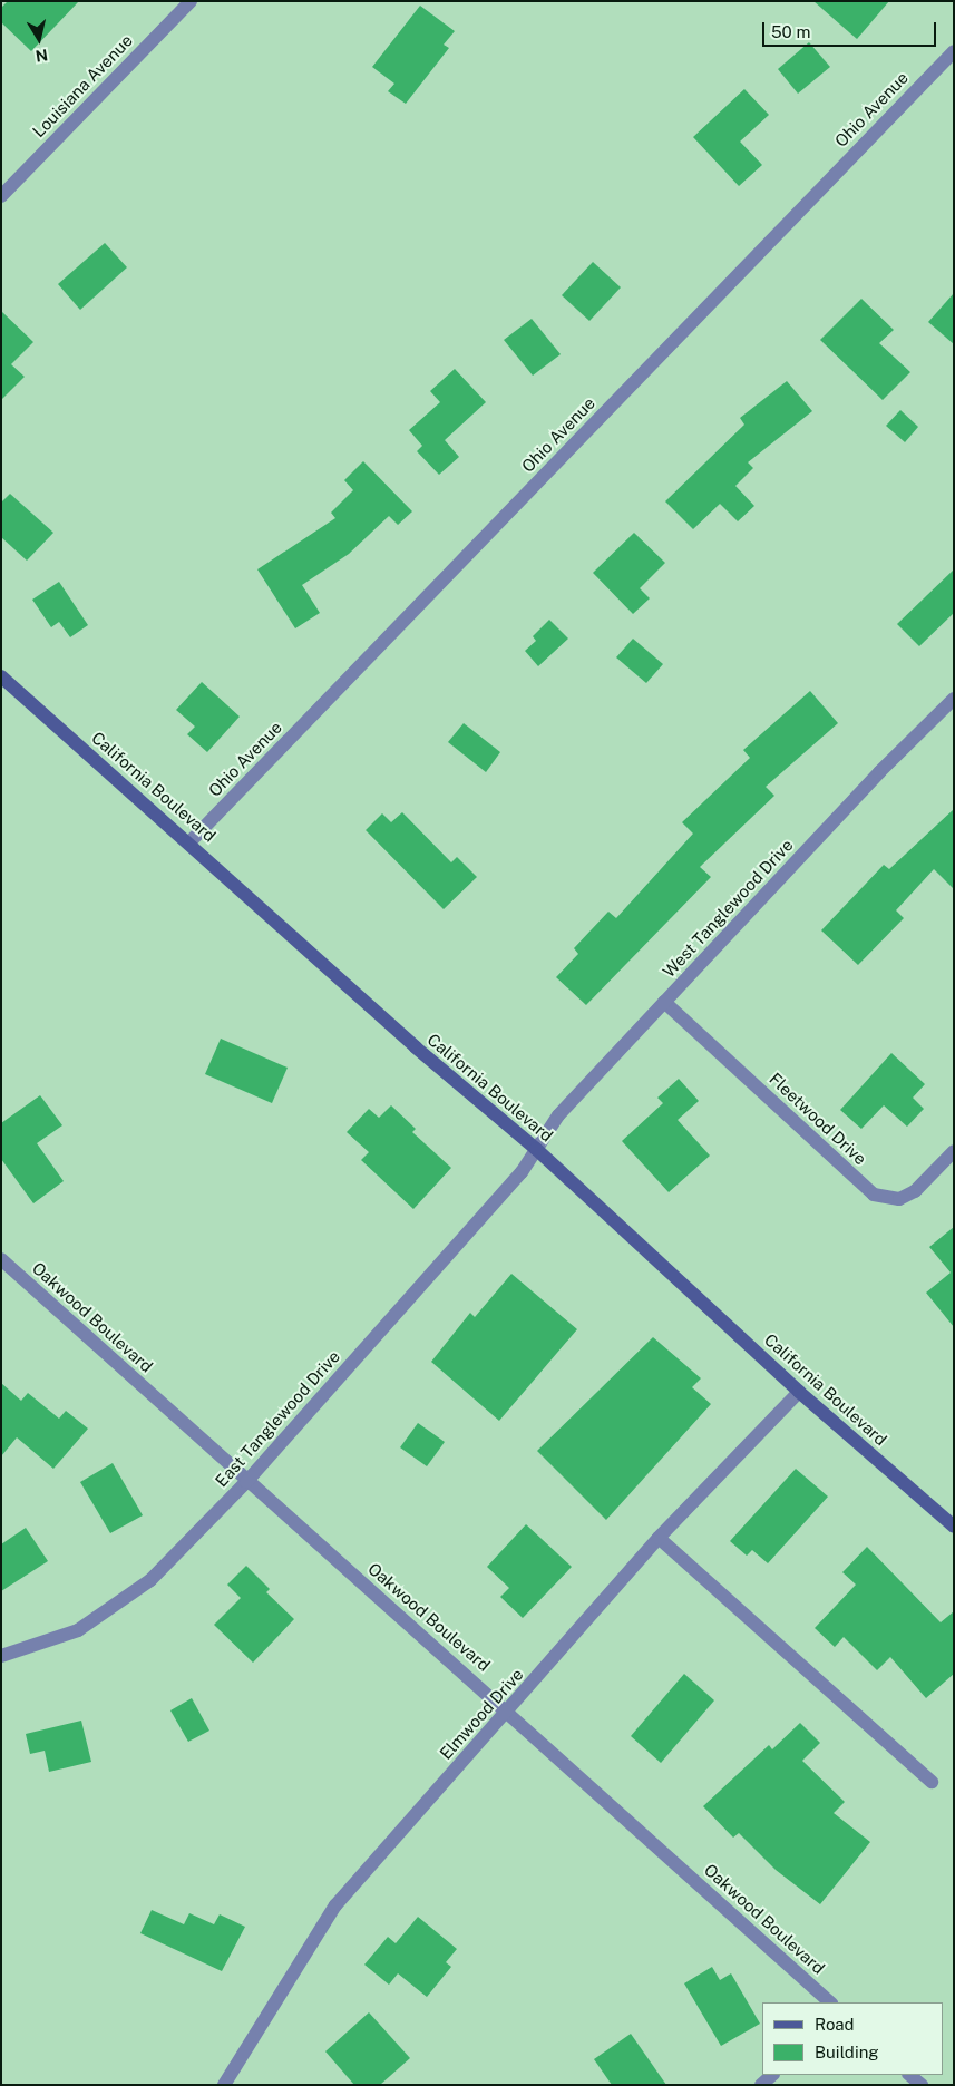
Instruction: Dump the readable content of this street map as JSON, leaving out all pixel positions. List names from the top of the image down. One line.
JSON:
{"streets":{"street":["Louisiana Avenue","Ohio Avenue","California Boulevard","West Tanglewood Drive","Fleetwood Drive","Oakwood Boulevard","East Tanglewood Drive","Elmwood Drive"]},"crossings":[["Ohio Avenue","California Boulevard"],["California Boulevard","West Tanglewood Drive"],["California Boulevard","East Tanglewood Drive"],["California Boulevard","Elmwood Drive"],["West Tanglewood Drive","Fleetwood Drive"],["West Tanglewood Drive","East Tanglewood Drive"],["Oakwood Boulevard","East Tanglewood Drive"],["Oakwood Boulevard","Elmwood Drive"]],"legend":["Road","Building"],"scale_bar":"50 m","north":"bottom"}
